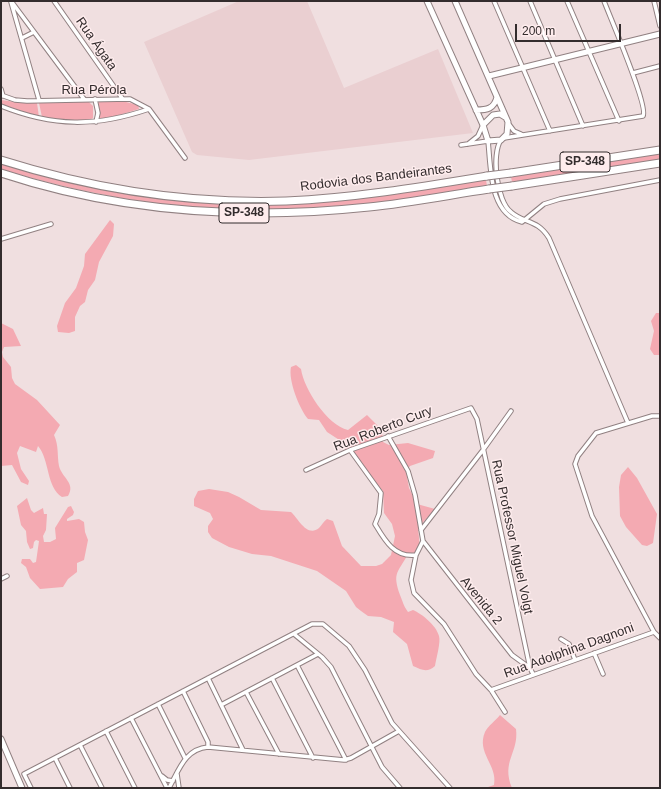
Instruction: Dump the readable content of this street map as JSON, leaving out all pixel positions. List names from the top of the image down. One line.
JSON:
{"streets":{"highway":["SP-348","Rodovia dos Bandeirantes"],"street":["Rua Ágata","Rua Pérola","Rua Roberto Cury","Rua Professor Miguel Volgt","Avenida 2","Rua Adolphina Dagnoni"]},"crossings":[["Rua Ágata","Rua Pérola"],["Rua Roberto Cury","Rua Professor Miguel Volgt"],["Rua Professor Miguel Volgt","Avenida 2"],["Rua Professor Miguel Volgt","Rua Adolphina Dagnoni"]],"scale_bar":"200 m"}
